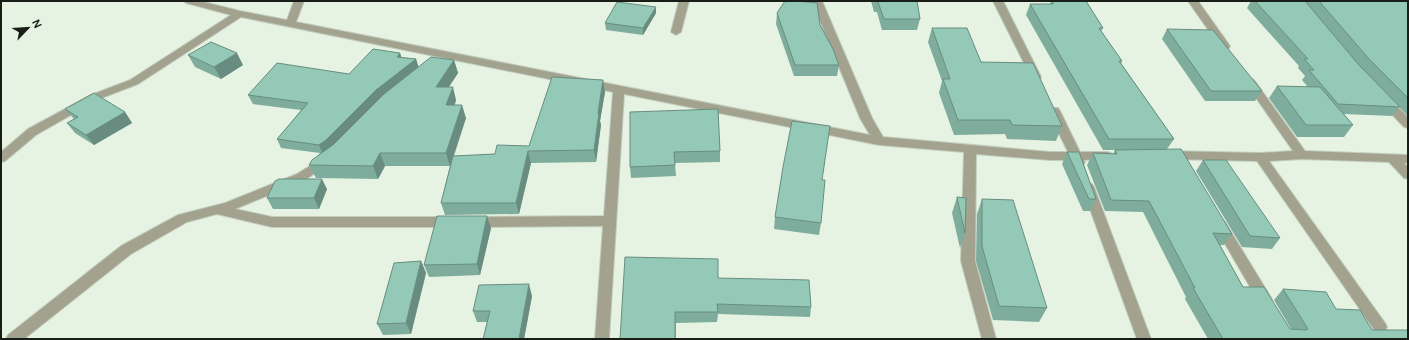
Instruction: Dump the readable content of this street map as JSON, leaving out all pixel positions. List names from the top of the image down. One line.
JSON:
{"north":"top right"}
